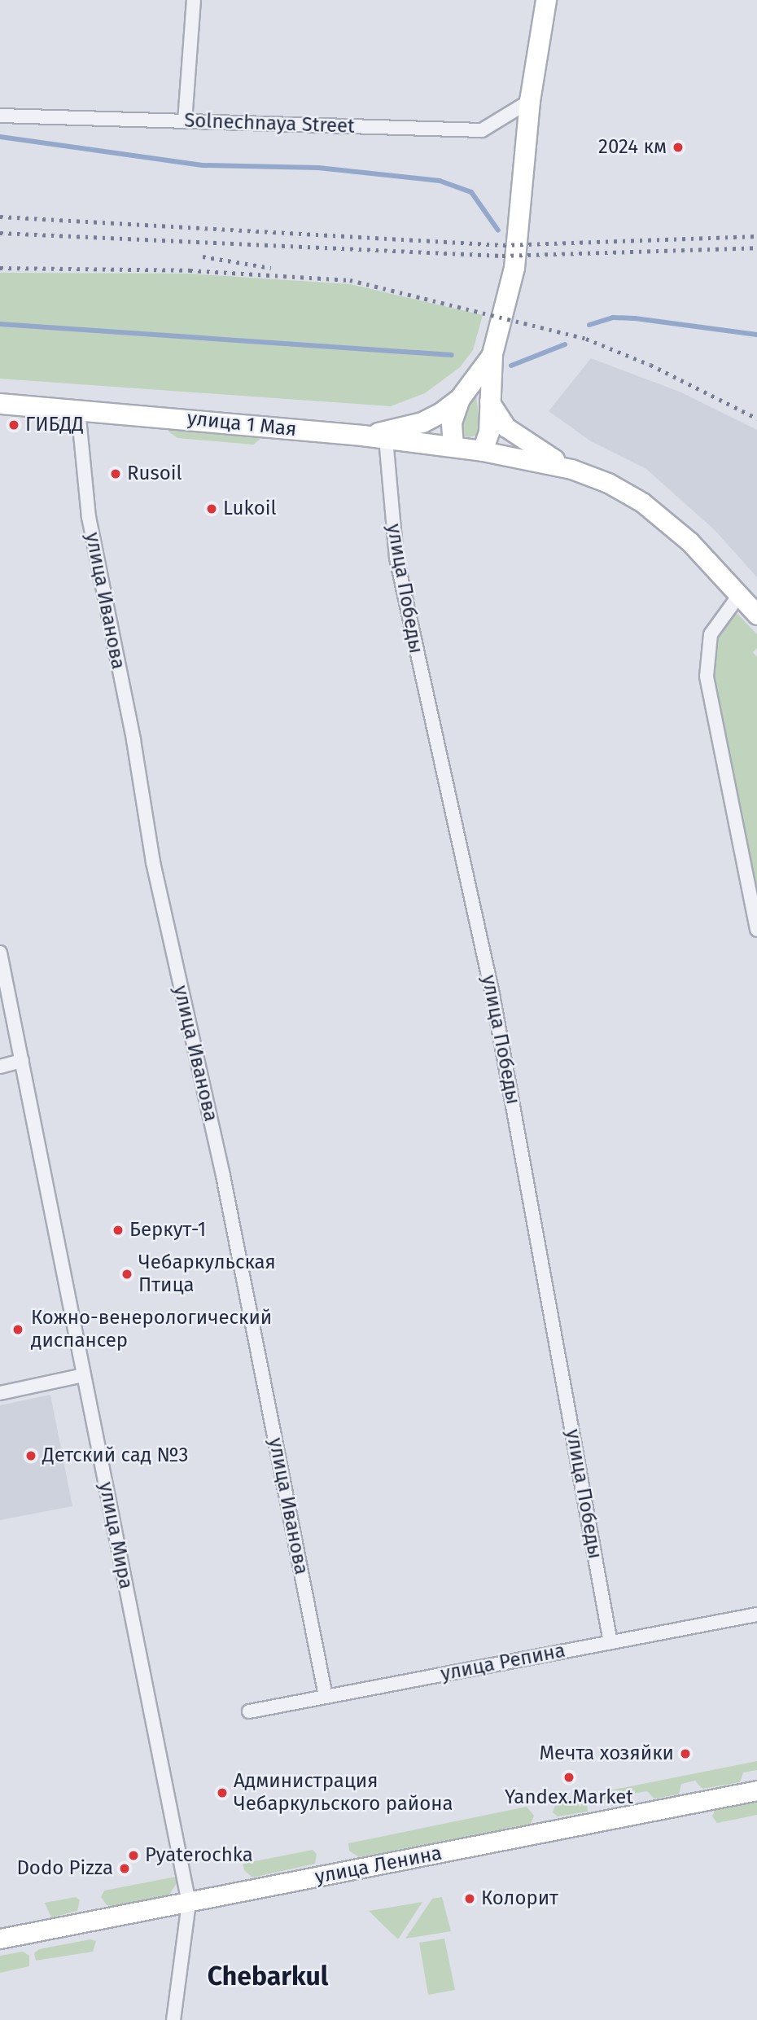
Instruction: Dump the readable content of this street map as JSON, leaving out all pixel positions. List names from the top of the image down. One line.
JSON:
{"streets":{"main road":["улица 1 Мая"],"street":["Solnechnaya Street","улица Победы","улица Иванова","улица Мира","улица Репина","улица Ленина"]},"crossings":[["улица 1 Мая","улица Победы"],["улица 1 Мая","улица Иванова"],["улица Победы","улица Репина"],["улица Иванова","улица Репина"],["улица Мира","улица Ленина"]],"districts":["Chebarkul"],"places":["2024 км","ГИБДД","Rusoil","Lukoil","Беркут-1","Чебаркульская Птица","Кожно-венерологический диспансер","Детский сад №3","Мечта хозяйки","Yandex.Market","Администрация Чебаркульского района","Pyaterochka","Dodo Pizza","Колорит"]}
